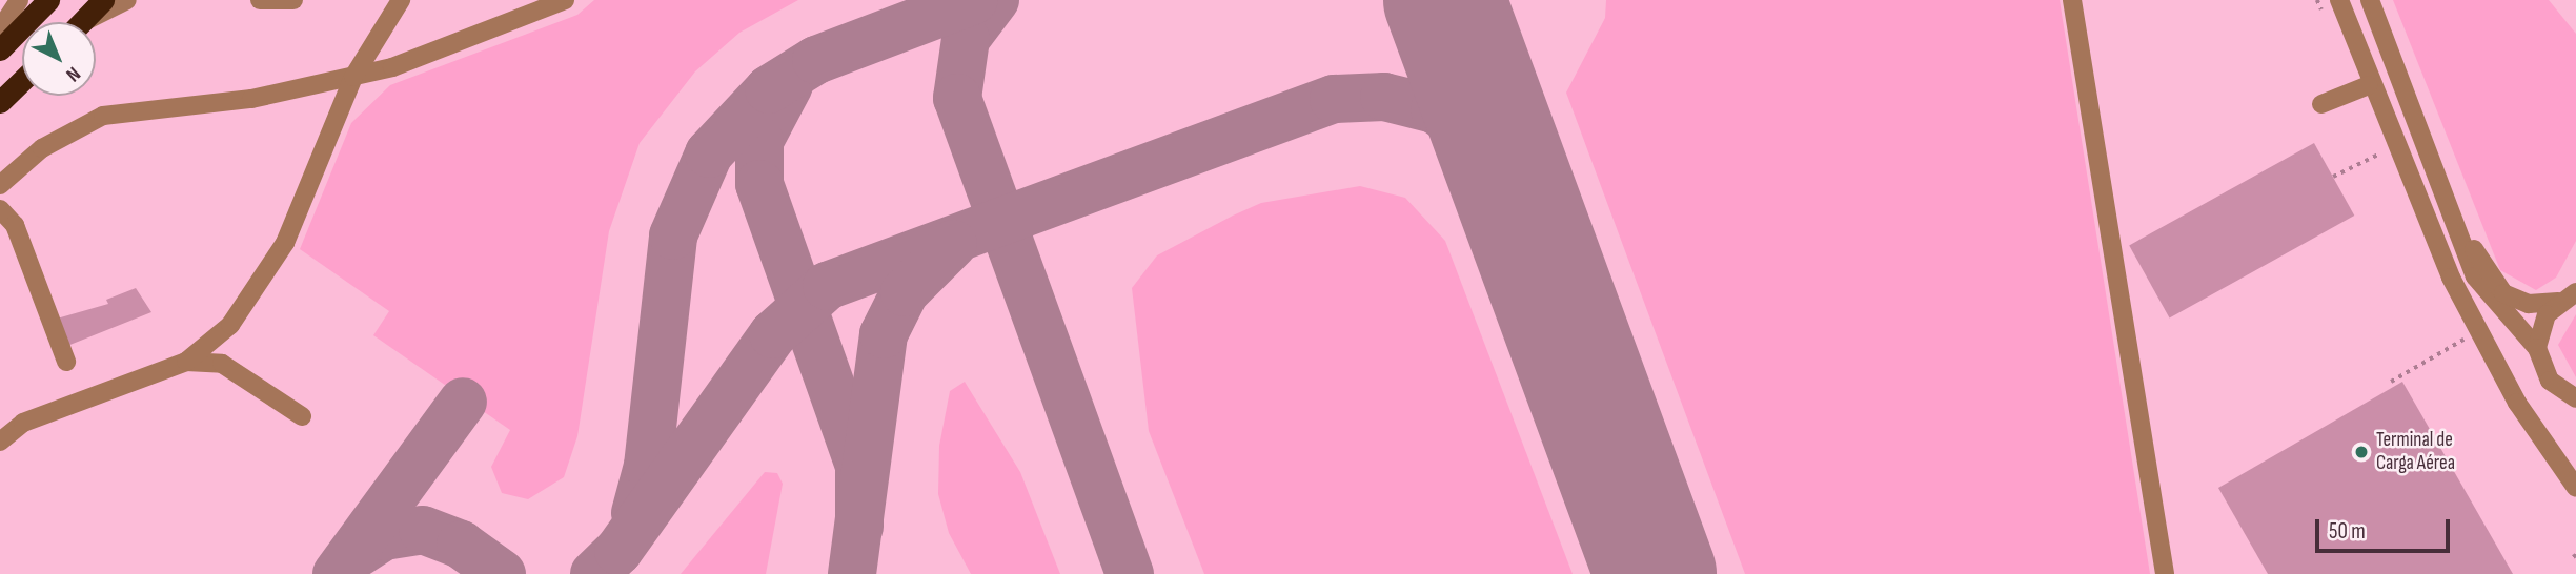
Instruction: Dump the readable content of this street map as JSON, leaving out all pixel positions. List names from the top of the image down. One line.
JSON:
{"places":["Terminal de Carga Aérea"],"scale_bar":"50 m","north":"bottom right"}
